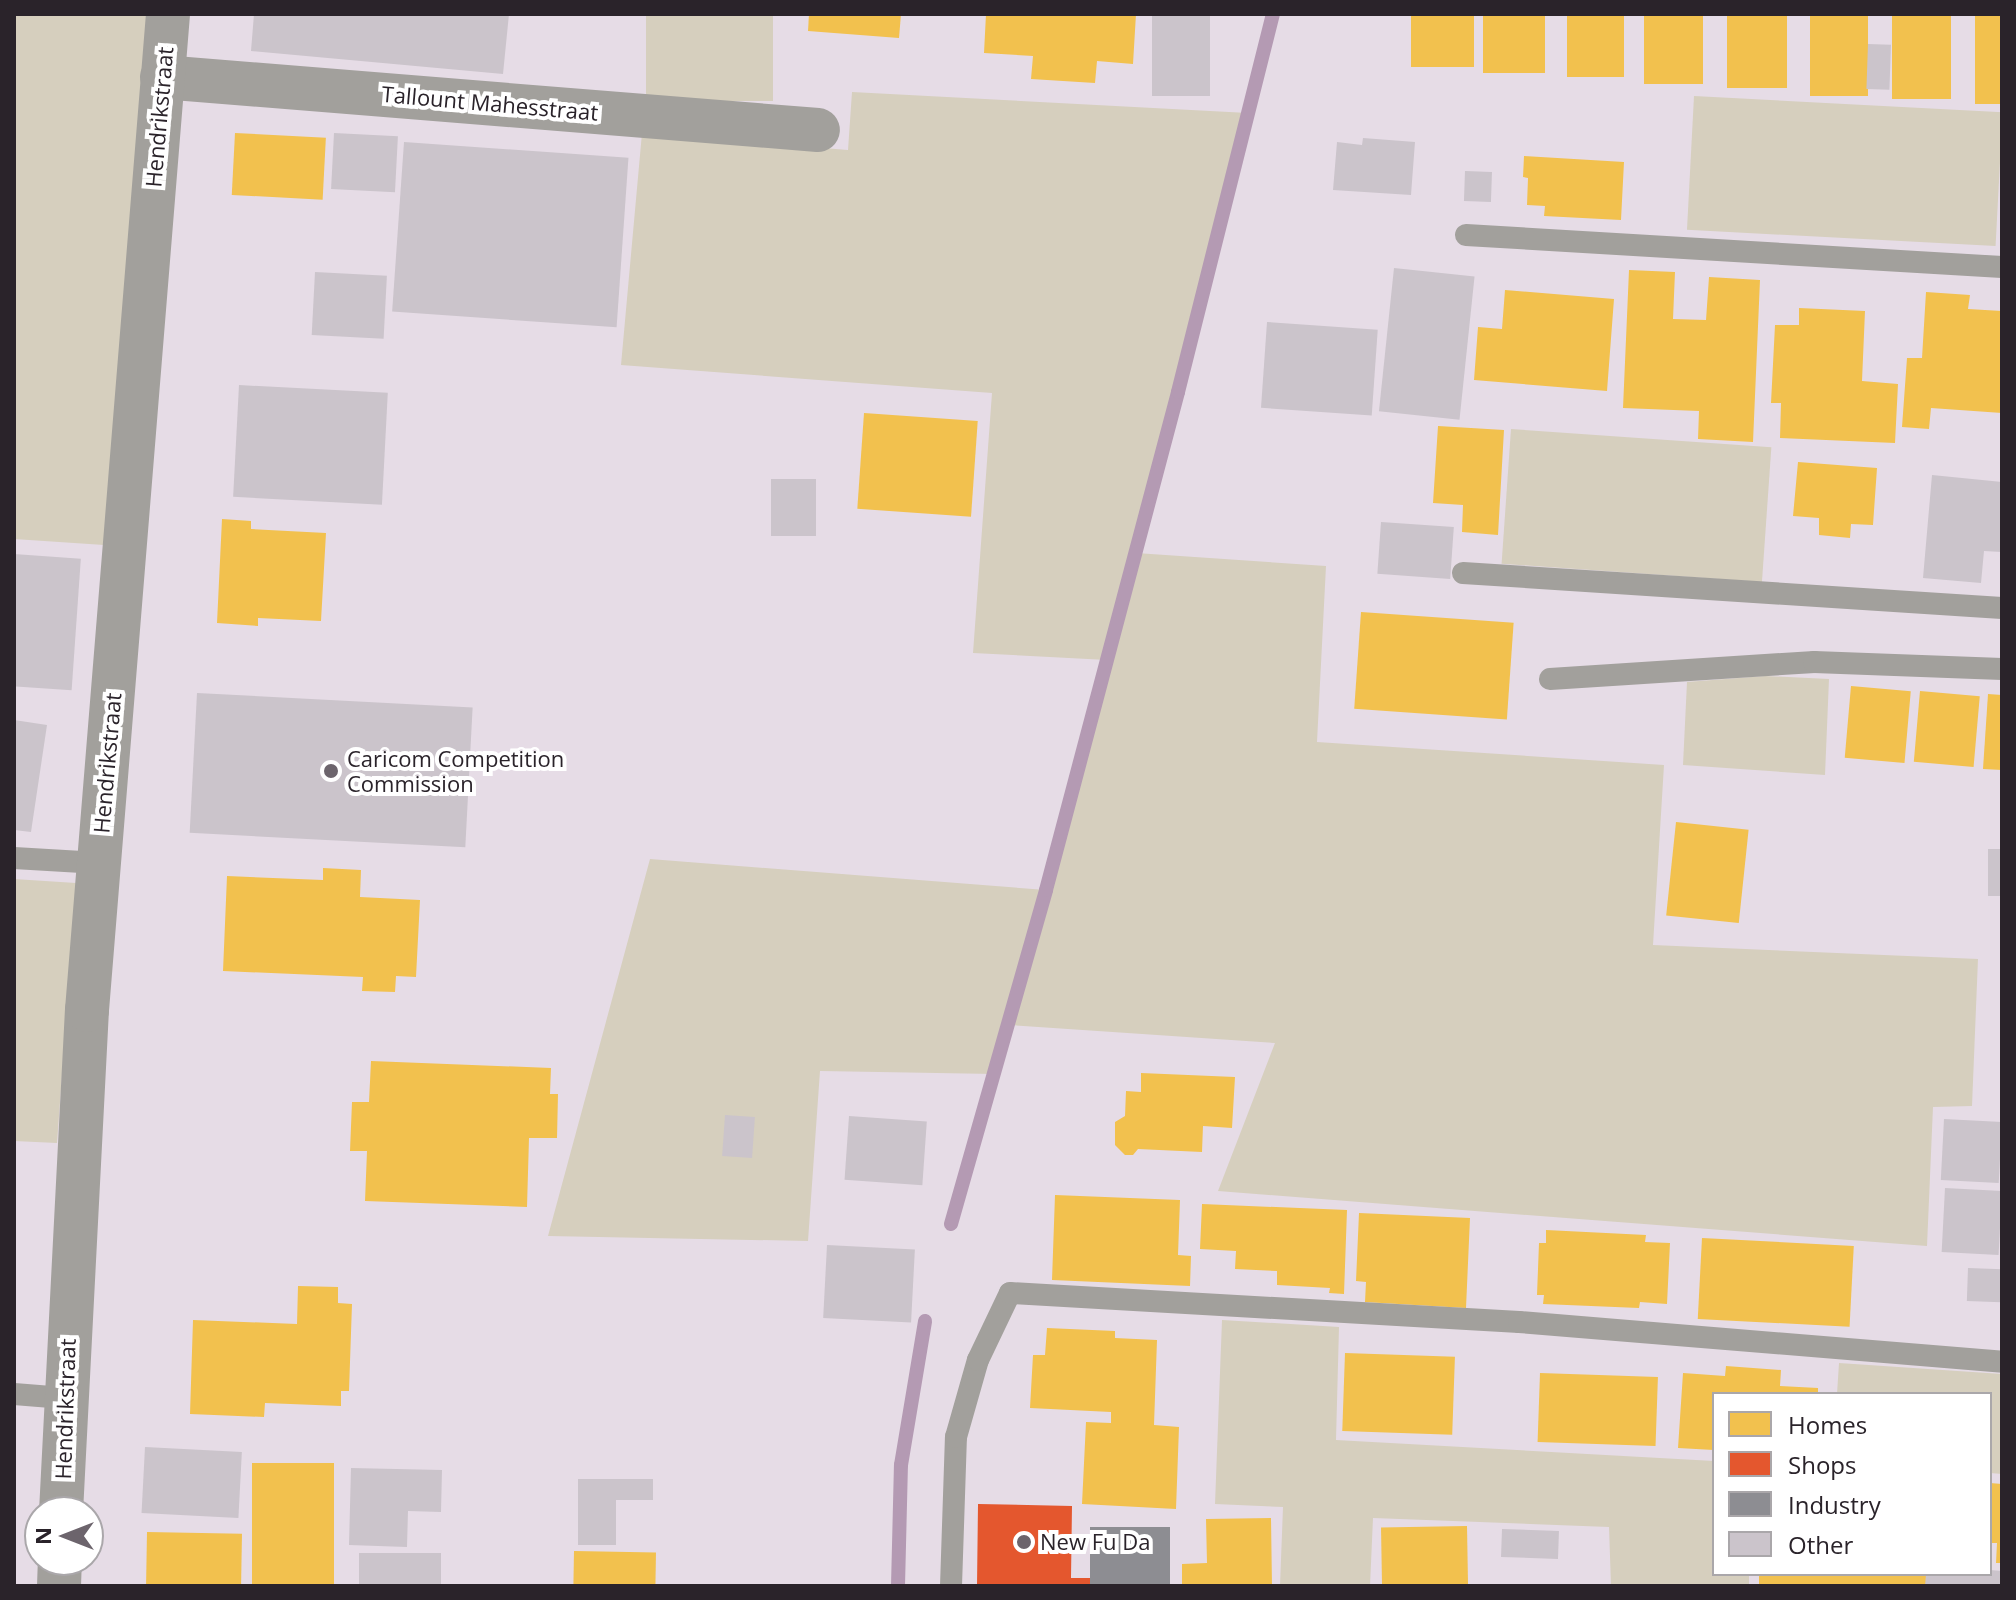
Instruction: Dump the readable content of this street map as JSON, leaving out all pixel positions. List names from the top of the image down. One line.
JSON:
{"streets":{"street":["Tallount Mahesstraat","Hendrikstraat"]},"crossings":[["Tallount Mahesstraat","Hendrikstraat"]],"places":["Caricom Competition Commission","New Fu Da"],"legend":["Homes","Shops","Industry","Other"],"north":"left"}
